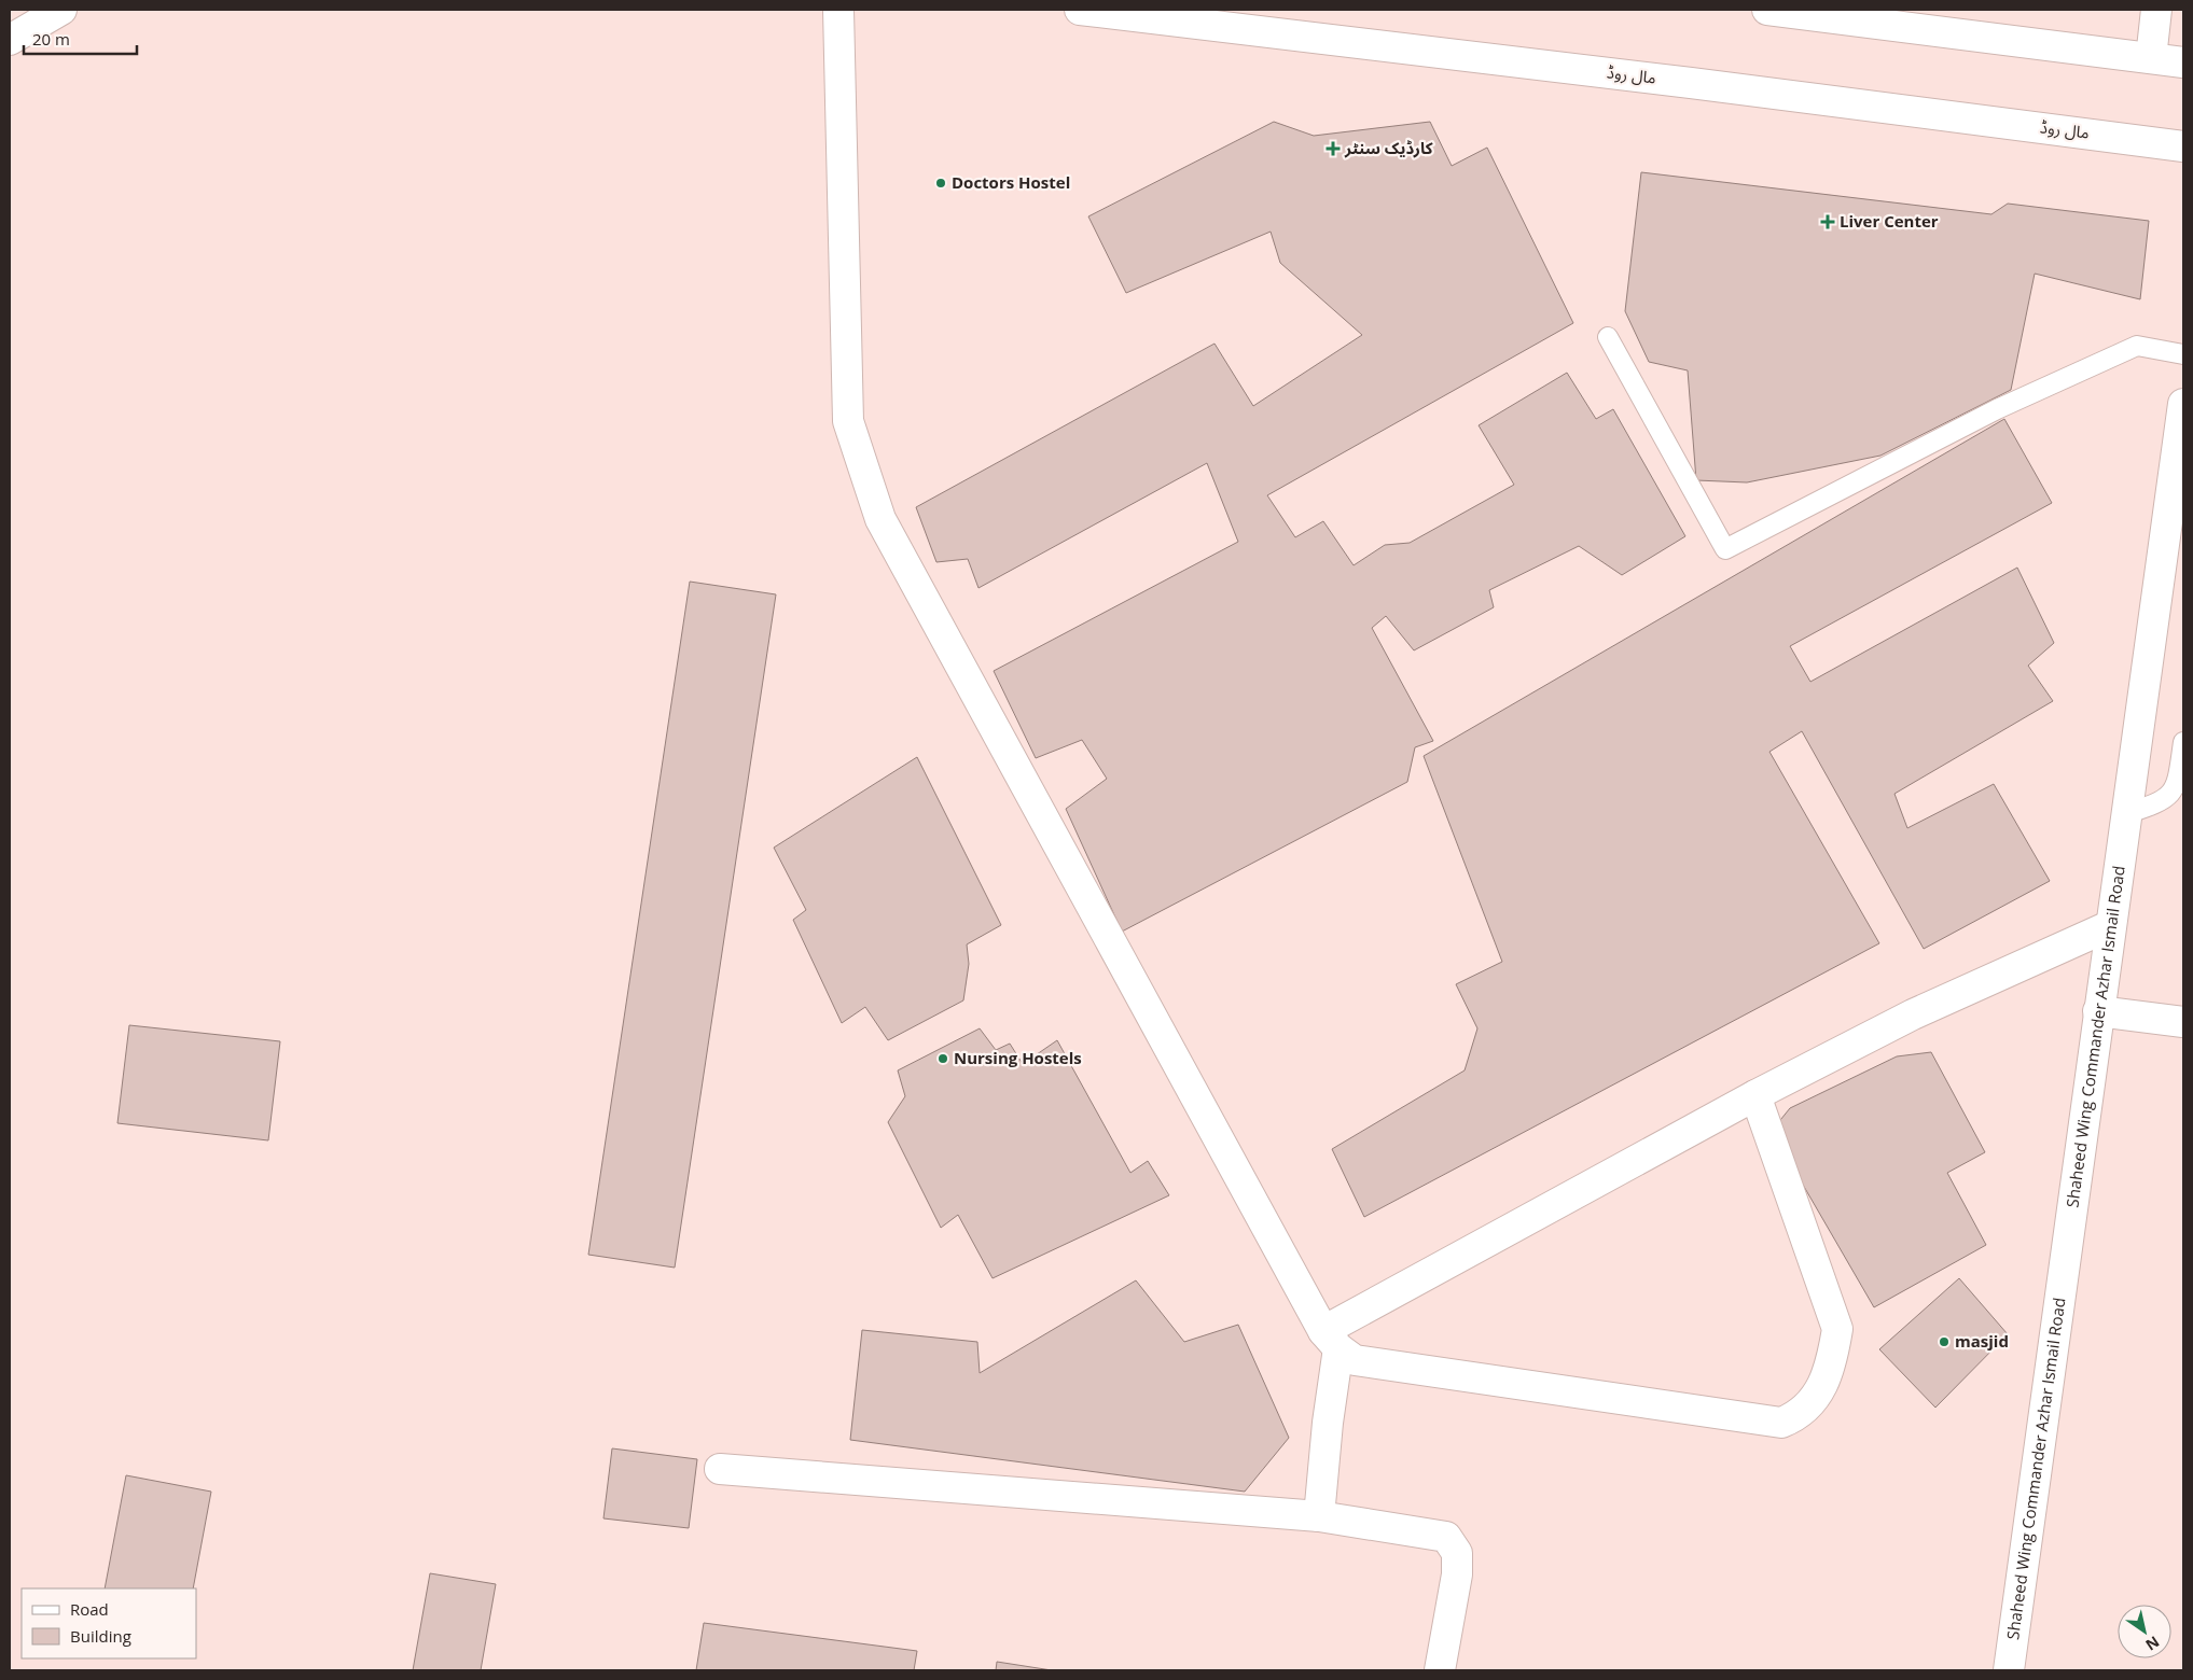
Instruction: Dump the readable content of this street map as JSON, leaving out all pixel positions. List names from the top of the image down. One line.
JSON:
{"streets":{"street":["مال روڈ","Shaheed Wing Commander Azhar Ismail Road"]},"places":{"health":["کارڈیک سنٹر","Liver Center"],"other":["Doctors Hostel","Nursing Hostels","masjid"]},"legend":["Road","Building"],"scale_bar":"20 m","north":"bottom right"}
